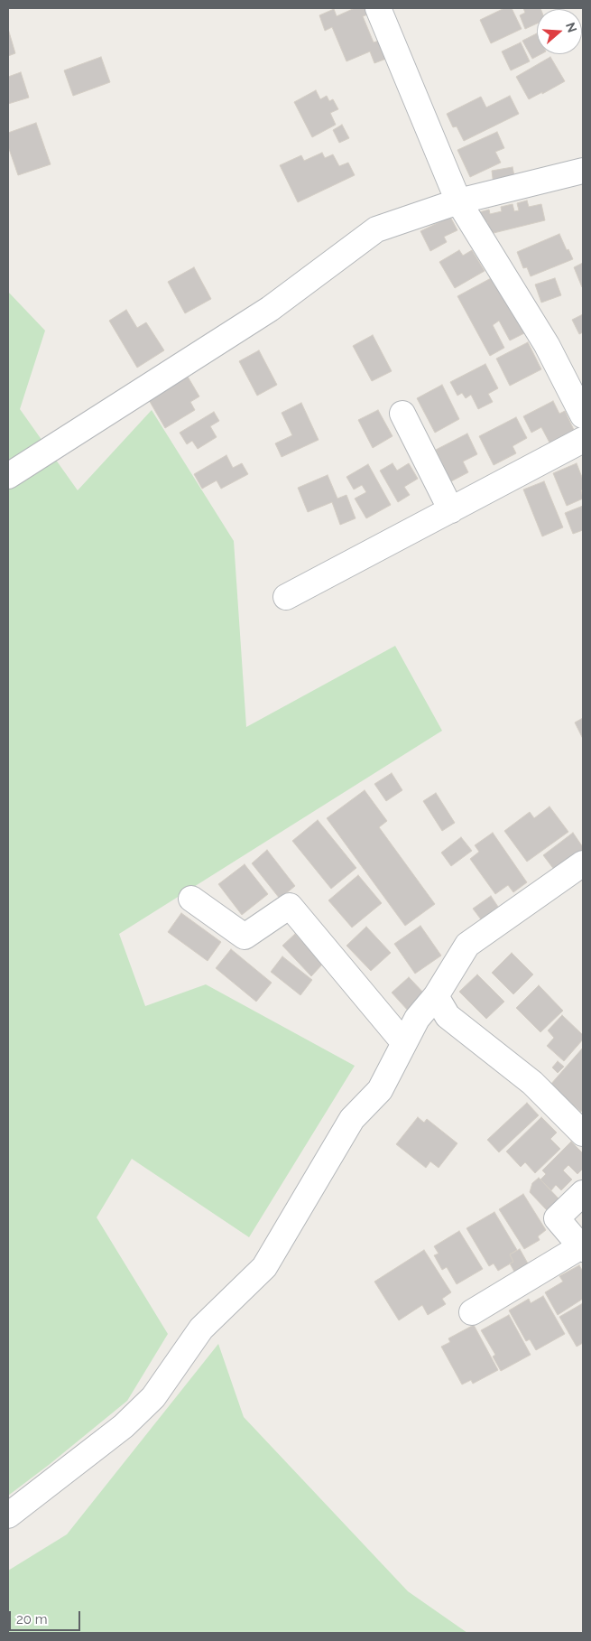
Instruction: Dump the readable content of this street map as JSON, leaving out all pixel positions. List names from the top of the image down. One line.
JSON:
{"scale_bar":"20 m","north":"right"}
